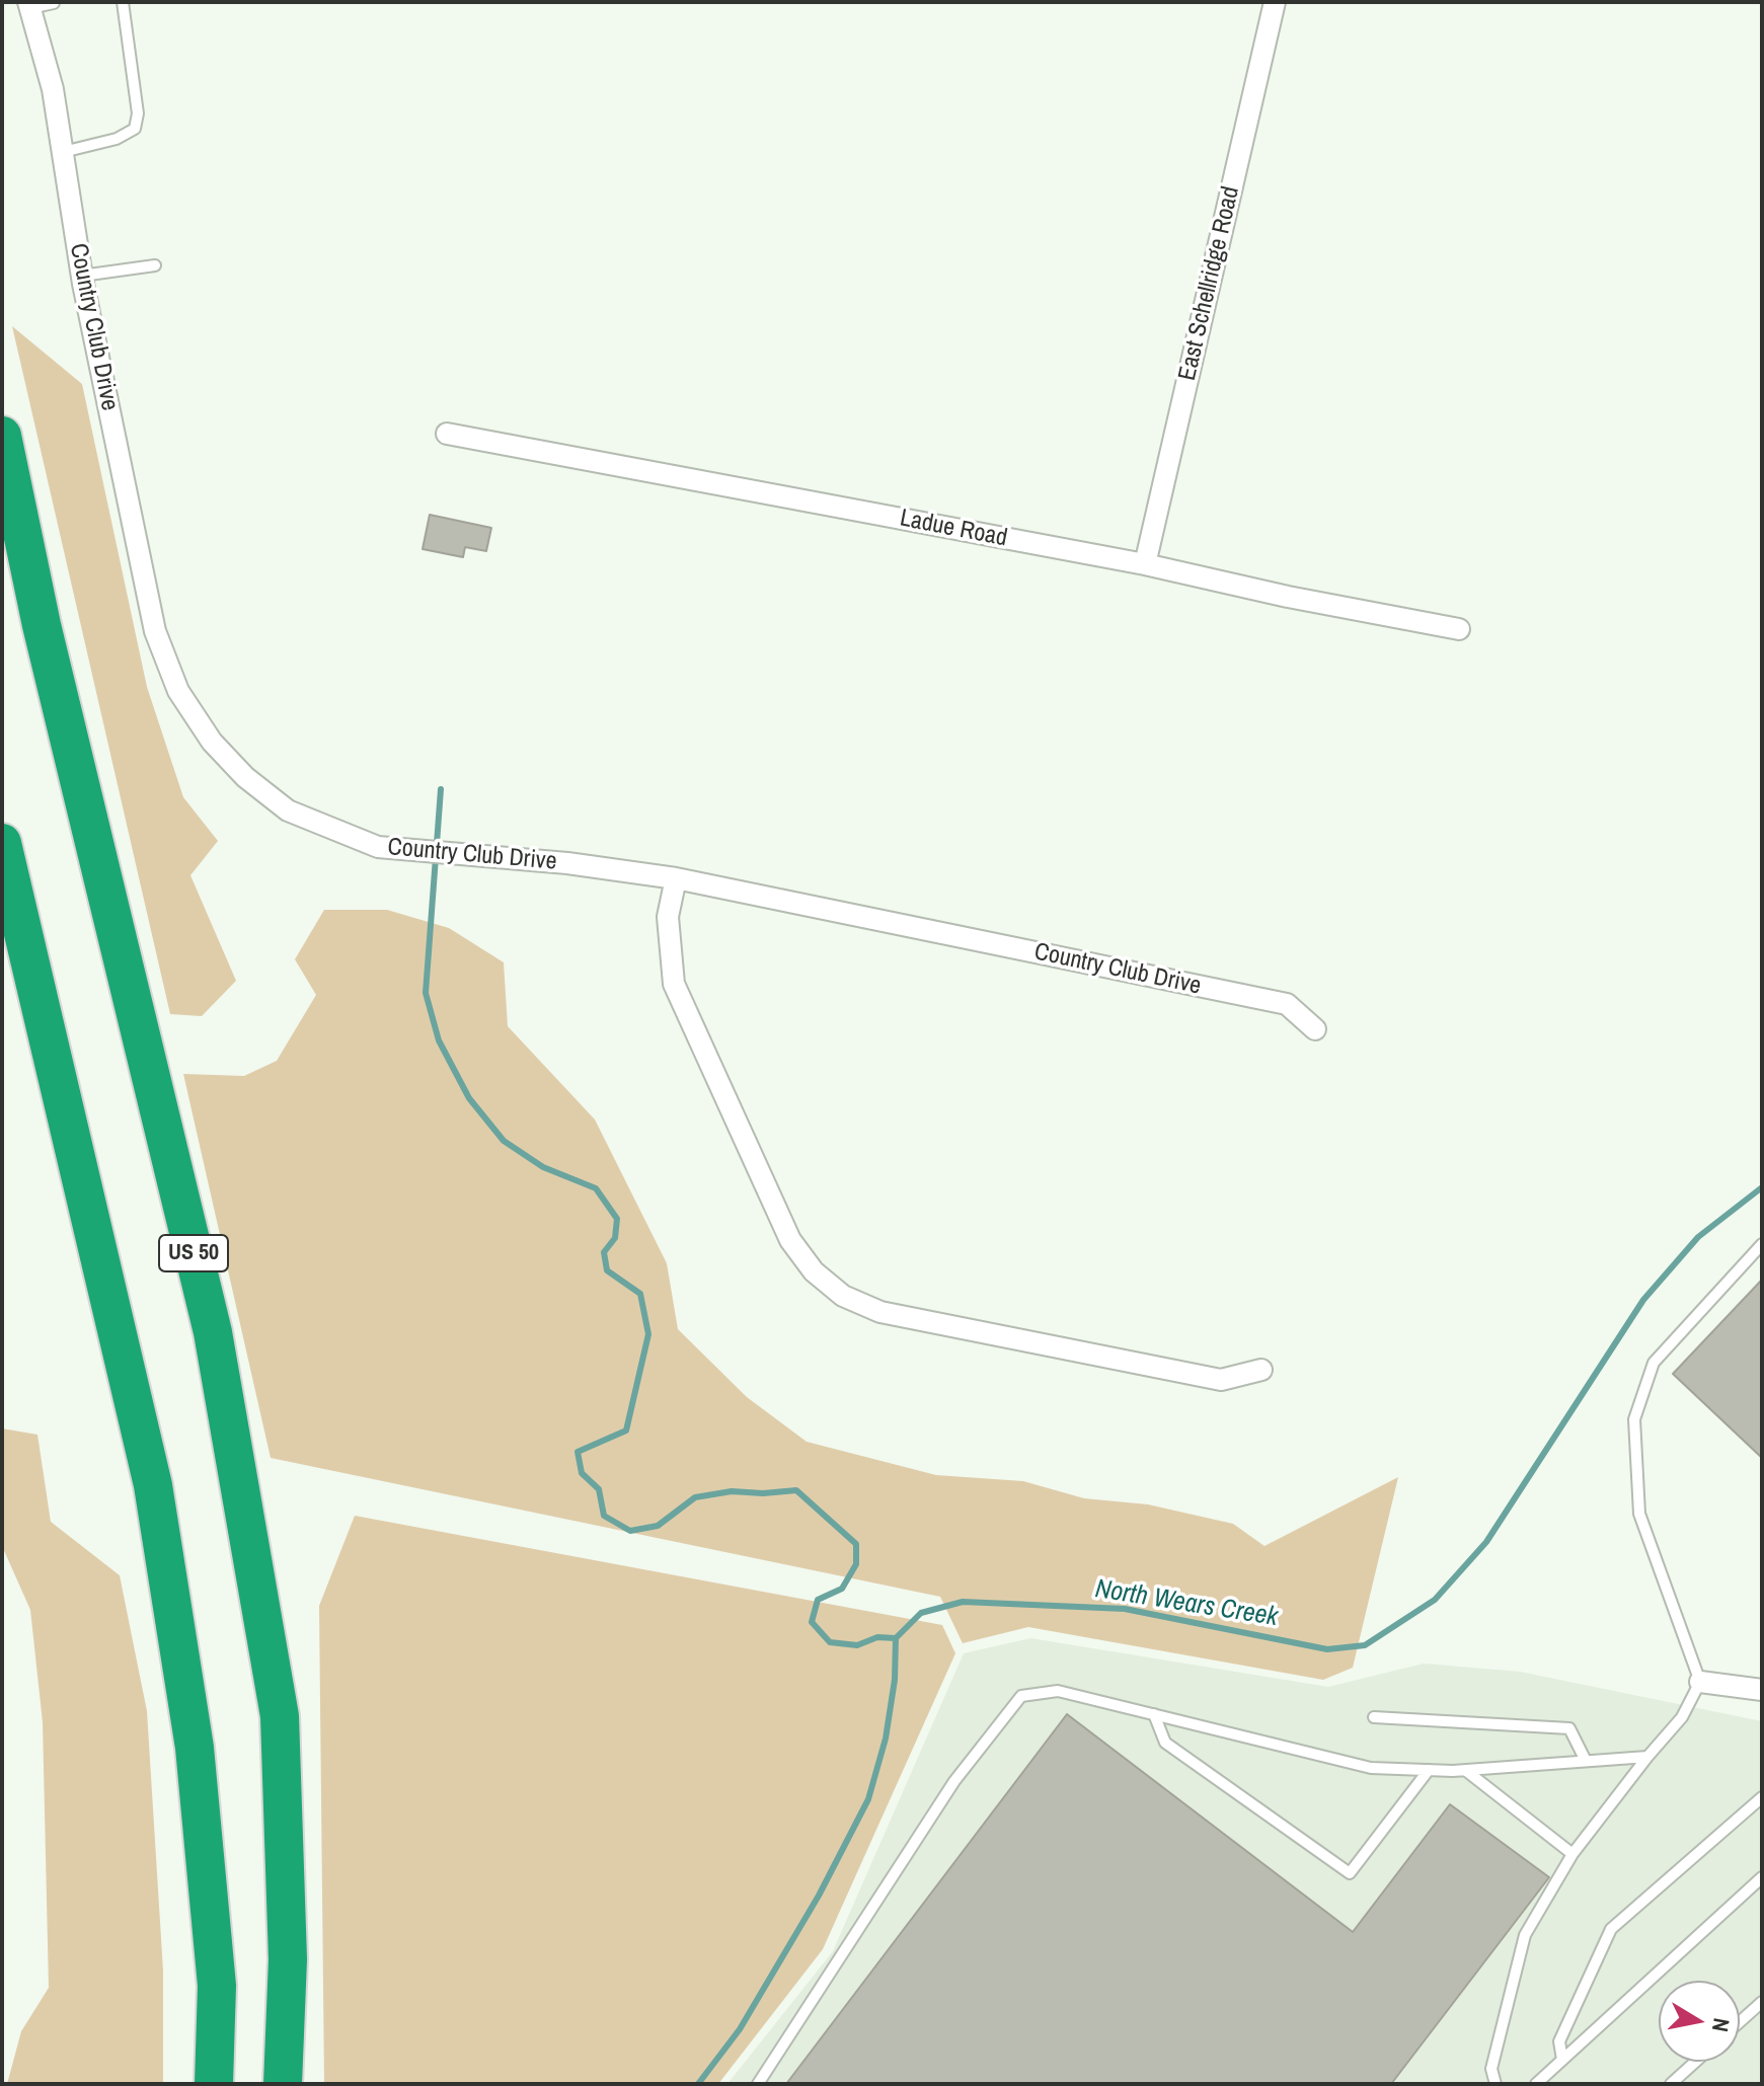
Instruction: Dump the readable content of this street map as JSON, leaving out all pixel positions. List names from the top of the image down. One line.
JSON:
{"streets":{"highway":["US 50"],"street":["East Schellridge Road","Country Club Drive","Ladue Road"]},"crossings":[["East Schellridge Road","Ladue Road"]],"water":["North Wears Creek"],"north":"right"}
